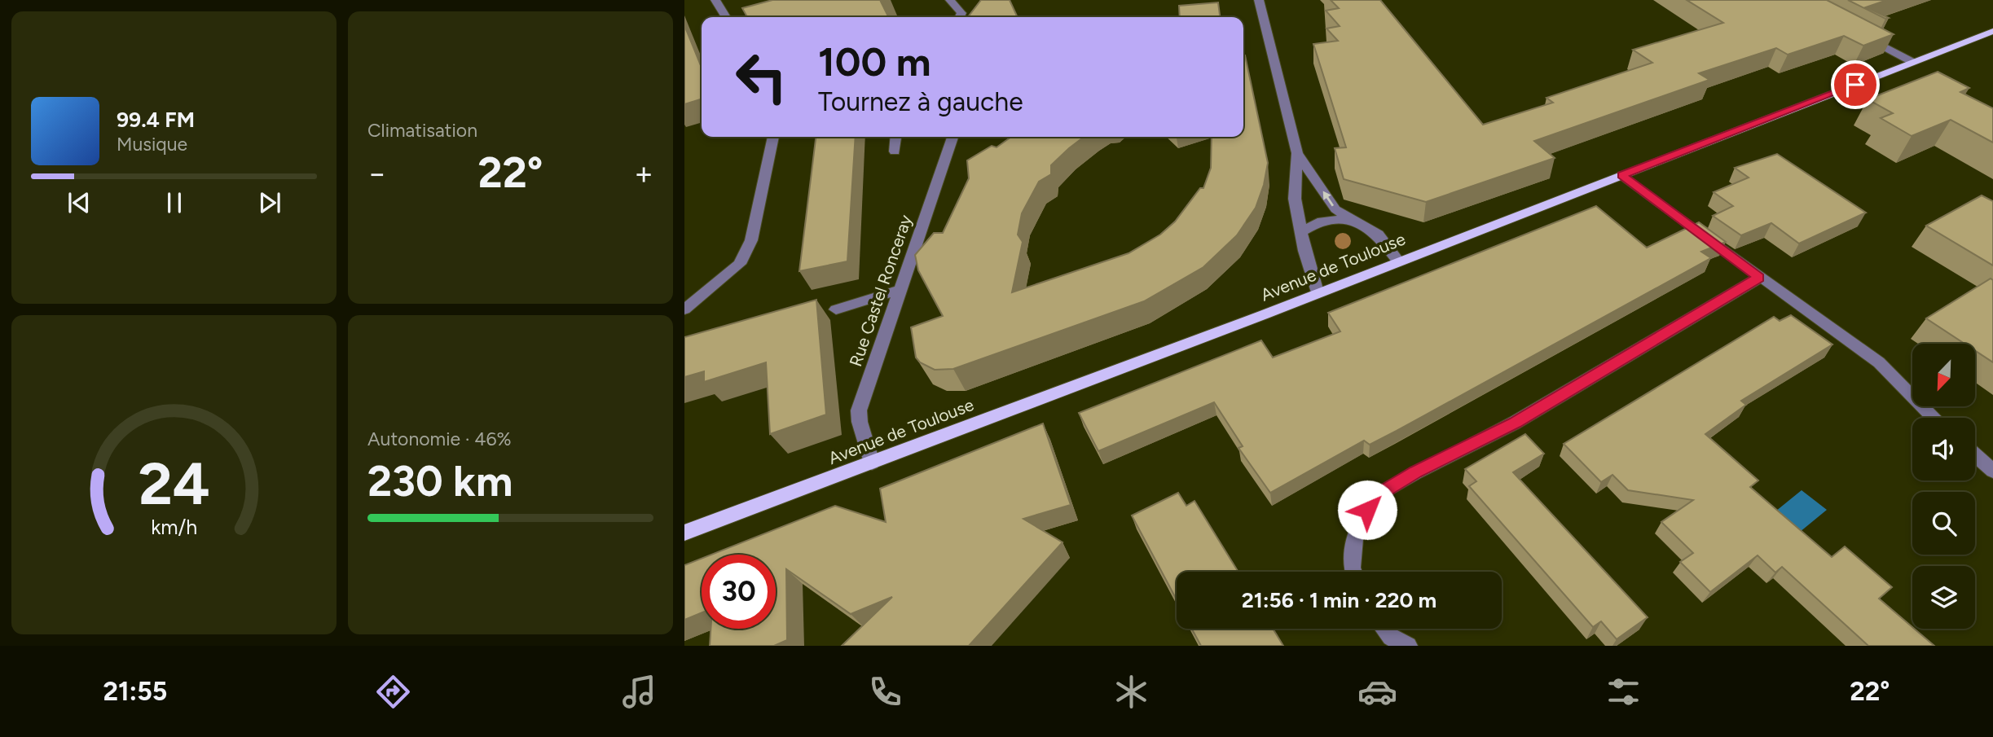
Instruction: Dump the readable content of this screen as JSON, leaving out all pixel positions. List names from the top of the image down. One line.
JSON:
{"streets":{"main road":["Avenue de Toulouse"],"street":["Rue Castel Ronceray"]},"crossings":[["Avenue de Toulouse","Rue Castel Ronceray"]],"north":"bottom left","page":{"tile":["Climatisation",["Autonomie · 46%","230 km"]],"turn":["100 m","Tournez à gauche"],"song":["99.4 FM","Musique"],"heat":["−","22°","+"],"limit":"30","trip":"21:56 · 1 min · 220 m","tabs":["21:55","22°"],"gauge":["24","km/h"]}}
